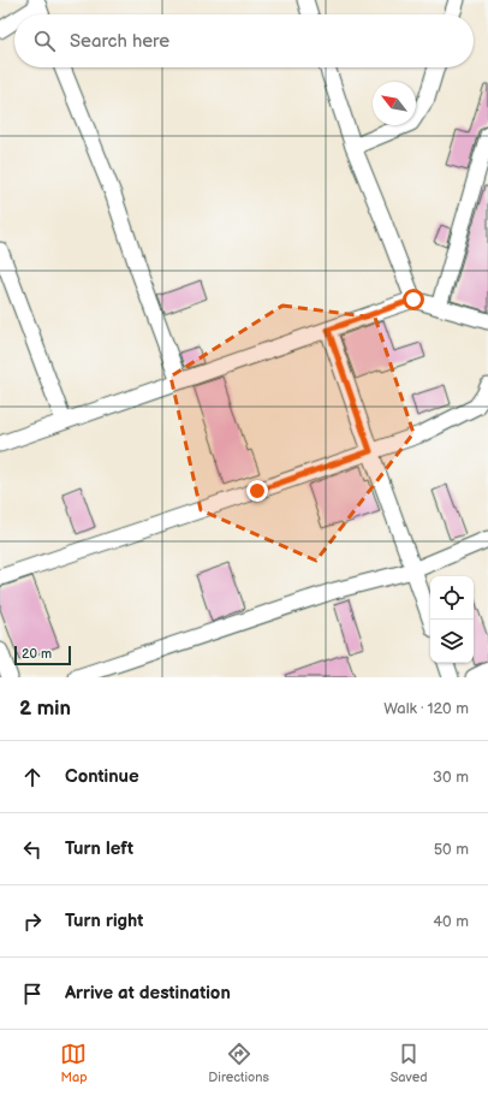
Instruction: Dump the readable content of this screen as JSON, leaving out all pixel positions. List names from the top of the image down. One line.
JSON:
{"scale_bar":"20 m","north":"top left","page":{"search":"Search here","scale":"20 m","heading":["2 min","Walk · 120 m"],"list":[["Continue","30 m"],["Turn left","50 m"],["Turn right","40 m"],"Arrive at destination"],"nav":["Map","Directions","Saved"]}}
